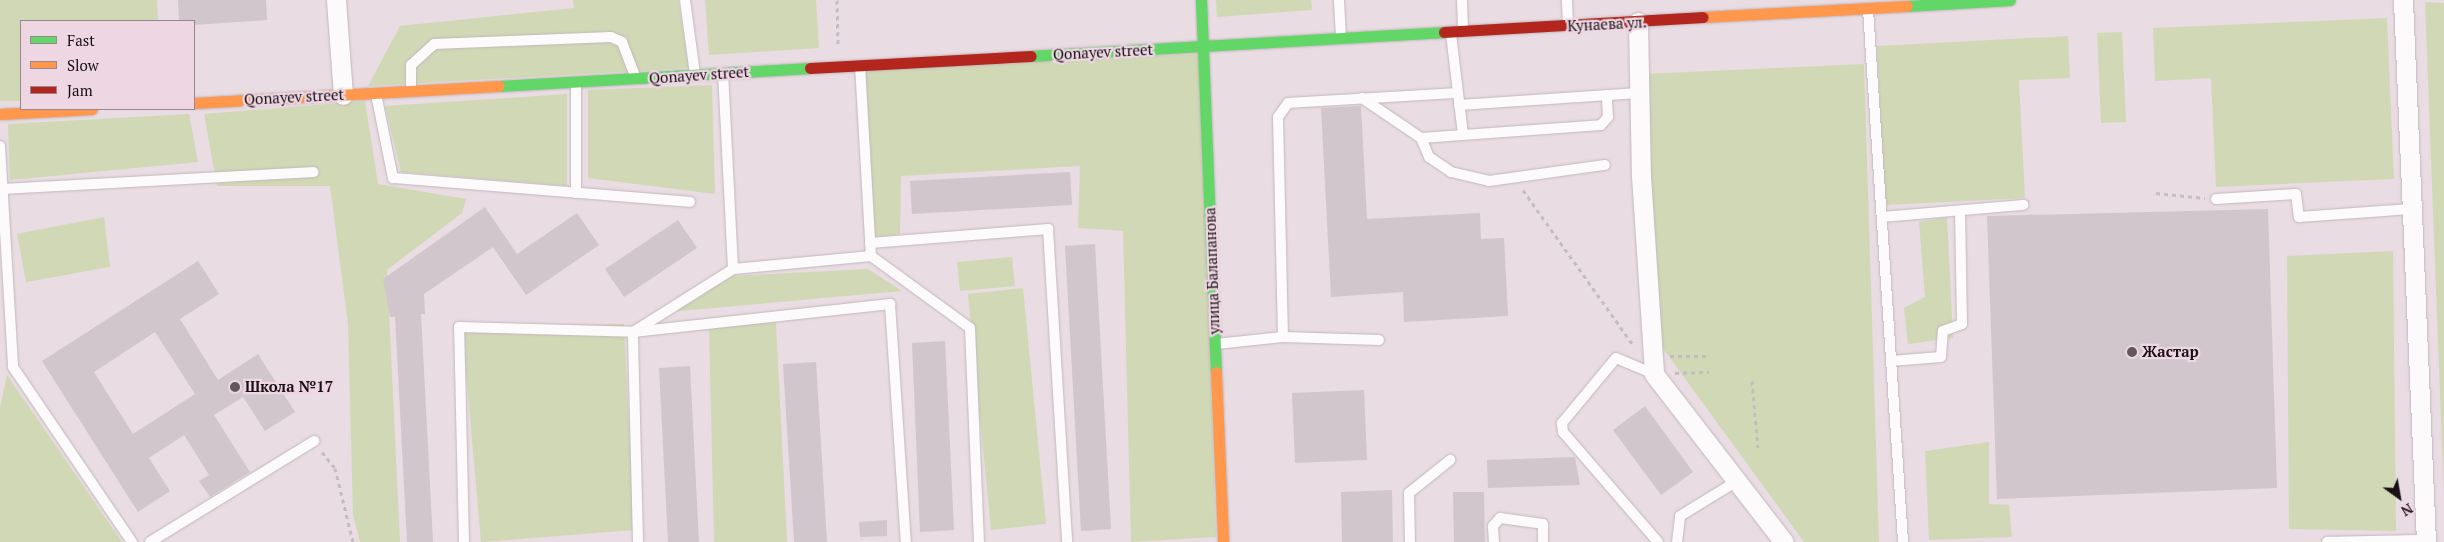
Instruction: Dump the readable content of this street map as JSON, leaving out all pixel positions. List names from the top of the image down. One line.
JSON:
{"streets":{"street":["Кунаева ул.","Qonayev street","улица Балапанова"]},"crossings":[["Кунаева ул.","Qonayev street"],["Кунаева ул.","улица Балапанова"],["Qonayev street","улица Балапанова"]],"places":["Жастар","Школа №17"],"legend":["Fast","Slow","Jam"],"north":"bottom right"}
